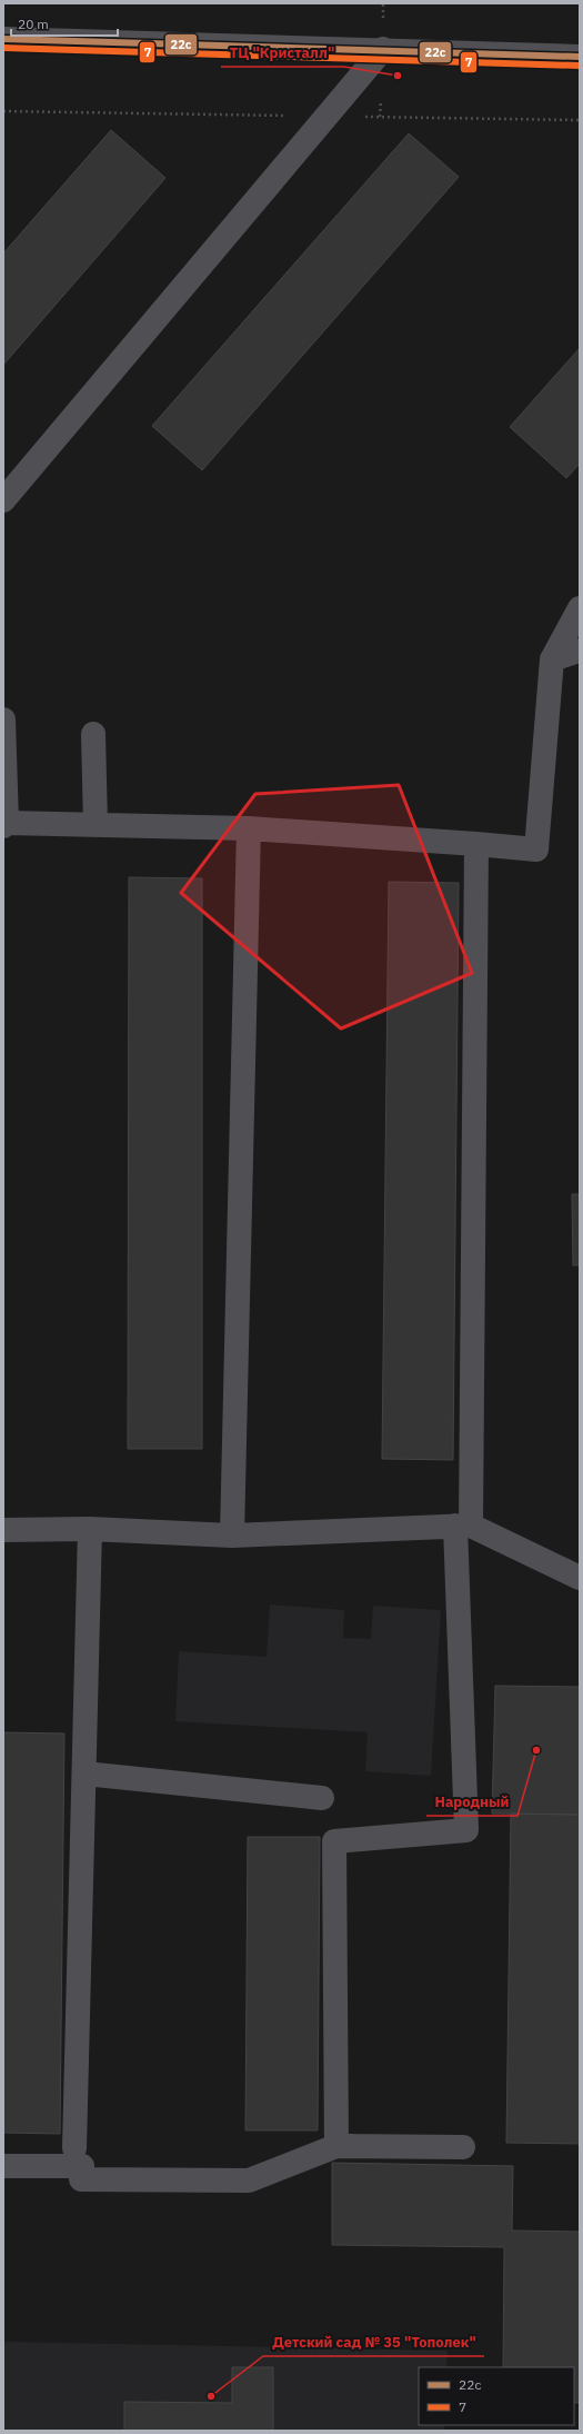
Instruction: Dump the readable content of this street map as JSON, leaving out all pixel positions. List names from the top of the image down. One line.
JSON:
{"places":["ТЦ \"Кристалл\"","Народный","Детский сад № 35 \"Тополек\""],"lines":["transit line 22с","transit line 7"],"legend":["22с","7"],"scale_bar":"20 m"}
